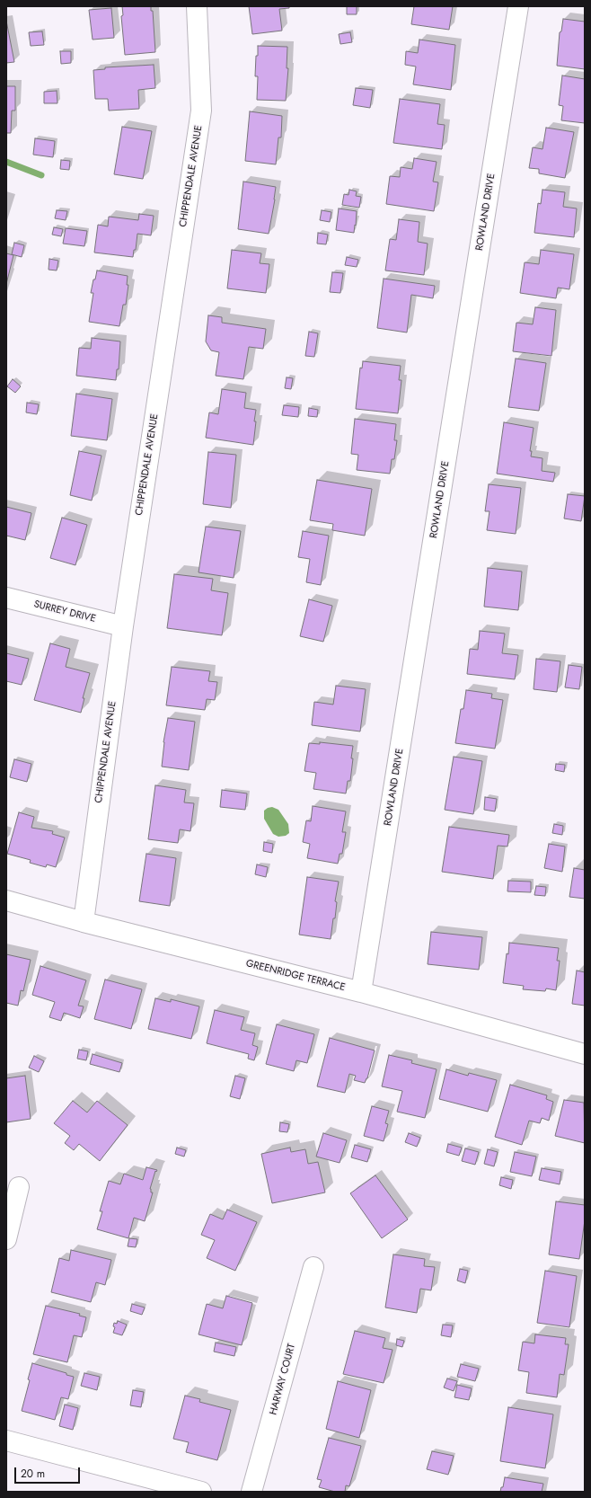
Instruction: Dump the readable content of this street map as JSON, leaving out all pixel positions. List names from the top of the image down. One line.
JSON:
{"streets":{"street":["CHIPPENDALE AVENUE","ROWLAND DRIVE","SURREY DRIVE","GREENRIDGE TERRACE","HARWAY COURT"]},"crossings":[["CHIPPENDALE AVENUE","SURREY DRIVE"],["CHIPPENDALE AVENUE","GREENRIDGE TERRACE"],["ROWLAND DRIVE","GREENRIDGE TERRACE"]],"scale_bar":"20 m"}
